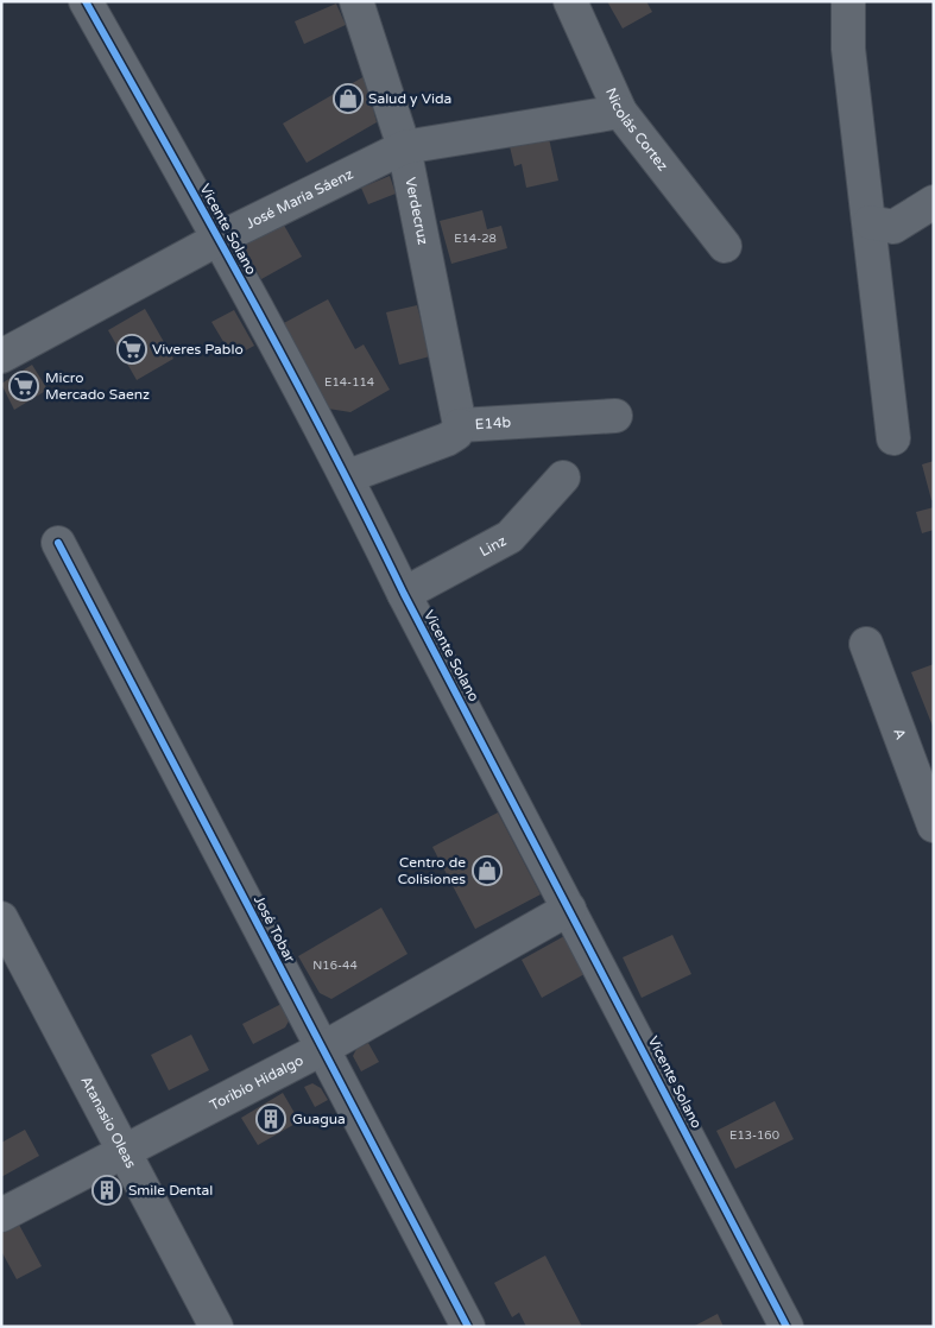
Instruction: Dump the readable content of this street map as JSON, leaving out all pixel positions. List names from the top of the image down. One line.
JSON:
{"streets":{"street":["Nicolás Cortez","José María Sáenz","Verdecruz","Vicente Solano","E14b","Linz","A","José Tobar","Toribio Hidalgo","Atanasio Oleas"]},"crossings":[["Nicolás Cortez","José María Sáenz"],["José María Sáenz","Verdecruz"],["José María Sáenz","Vicente Solano"],["Verdecruz","E14b"],["Vicente Solano","E14b"],["Vicente Solano","Linz"],["Vicente Solano","Toribio Hidalgo"],["José Tobar","Toribio Hidalgo"],["Toribio Hidalgo","Atanasio Oleas"]],"places":{"shop":["Salud y Vida","Centro de Colisiones"],"supermarket":["Viveres Pablo","Micro Mercado Saenz"],"building":["Guagua","Smile Dental"]},"house_numbers":["E14-28","E14-114","N16-44","E13-160"]}
